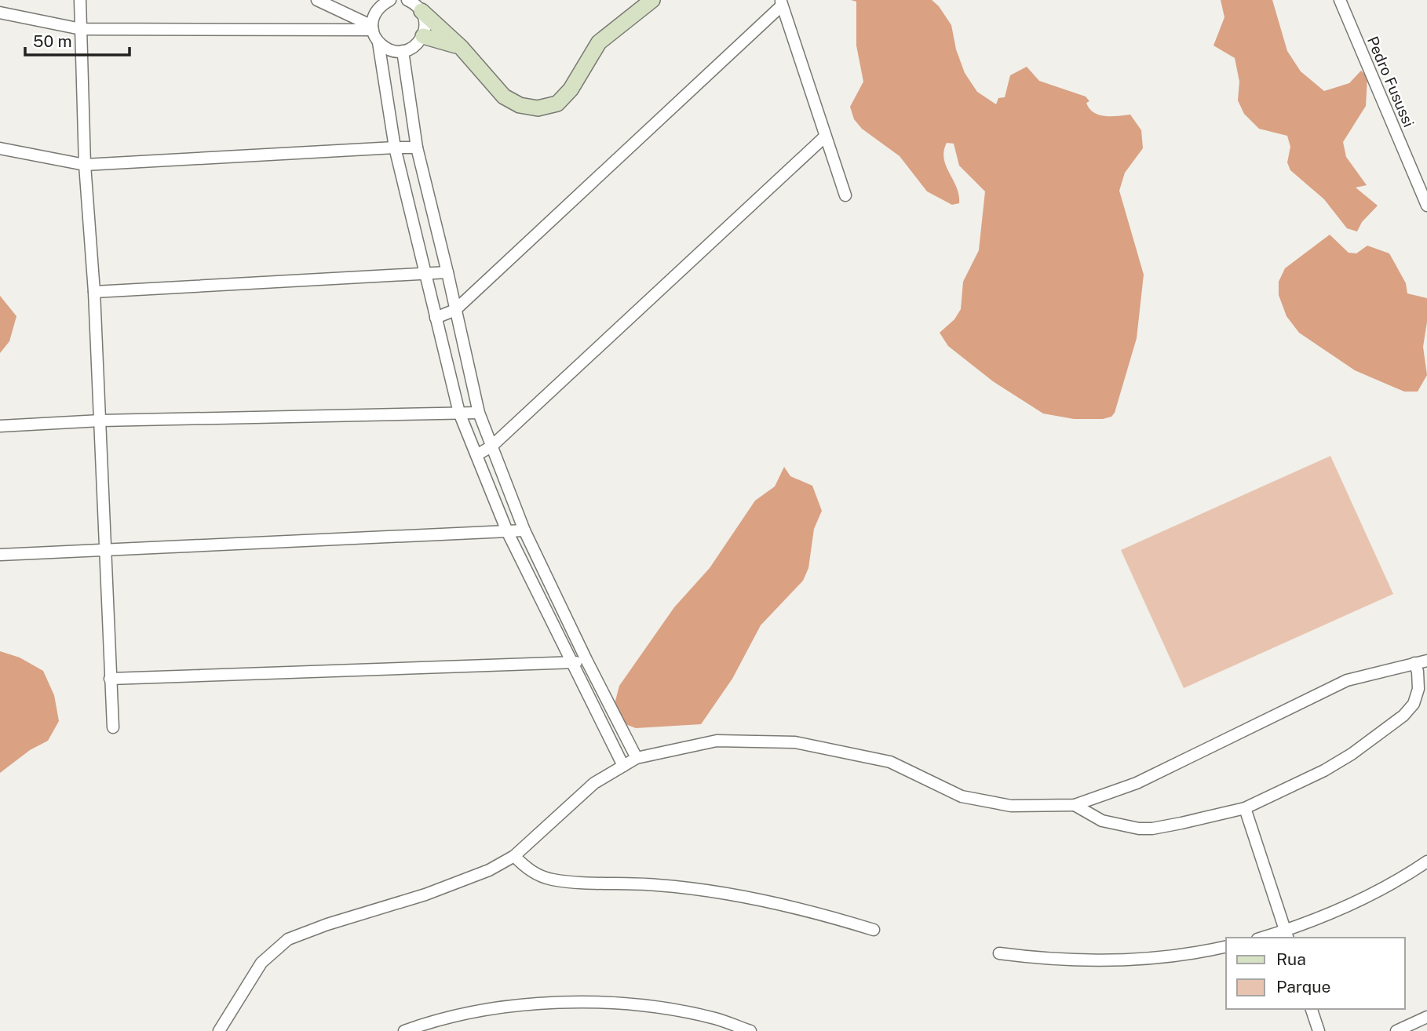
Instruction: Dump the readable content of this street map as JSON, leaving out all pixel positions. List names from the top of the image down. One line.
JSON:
{"streets":{"street":["Pedro Fusussi"]},"legend":["Rua","Parque"],"scale_bar":"50 m"}
